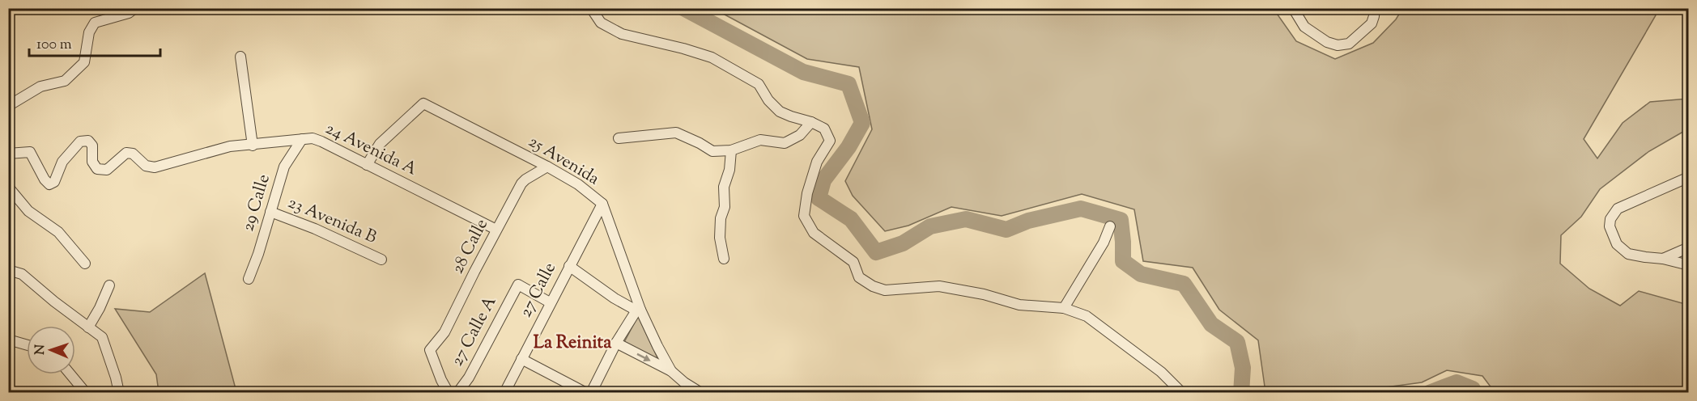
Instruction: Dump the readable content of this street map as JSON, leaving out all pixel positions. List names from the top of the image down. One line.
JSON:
{"streets":{"street":["24 Avenida A","25 Avenida","29 Calle","23 Avenida B","28 Calle","27 Calle","27 Calle A"]},"crossings":[["24 Avenida A","25 Avenida"],["24 Avenida A","29 Calle"],["24 Avenida A","28 Calle"],["25 Avenida","28 Calle"],["25 Avenida","27 Calle"],["29 Calle","23 Avenida B"],["27 Calle","27 Calle A"]],"districts":["La Reinita"],"scale_bar":"100 m","north":"left"}
